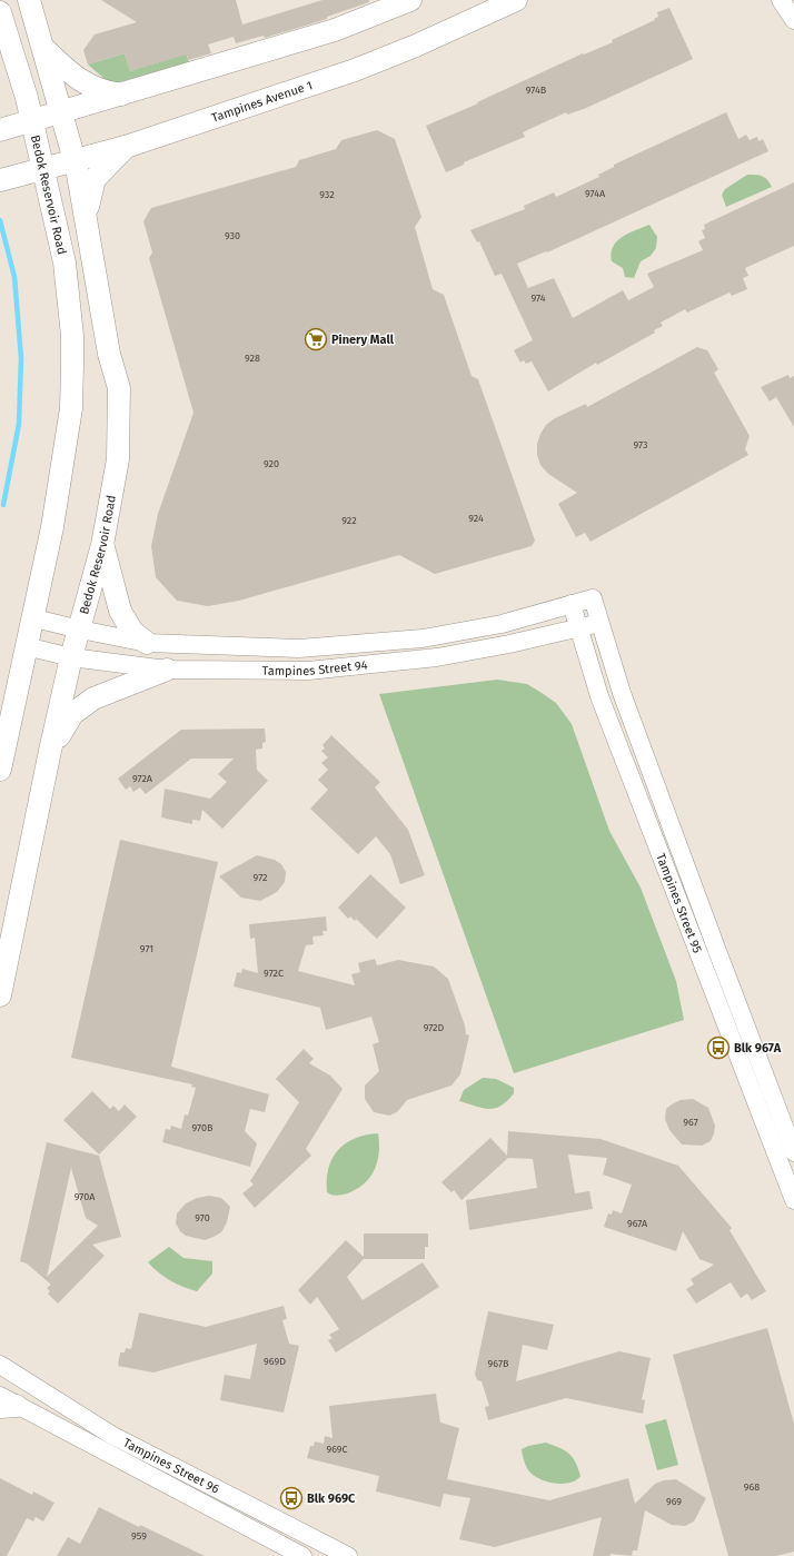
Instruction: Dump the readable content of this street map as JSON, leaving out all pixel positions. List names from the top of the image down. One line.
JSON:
{"streets":{"main road":["Tampines Avenue 1","Bedok Reservoir Road"],"street":["Tampines Street 94","Tampines Street 95","Tampines Street 96"]},"crossings":[["Tampines Avenue 1","Bedok Reservoir Road"],["Bedok Reservoir Road","Tampines Street 94"],["Tampines Street 94","Tampines Street 95"]],"places":{"supermarket":["Pinery Mall"],"bus stop":["Blk 967A","Blk 969C"]},"house_numbers":["974B","974A","932","930","974","928","973","920","924","922","972A","972","971","972C","972D","967","970B","970A","970","967A","969D","967B","969C","968","969","959"]}
